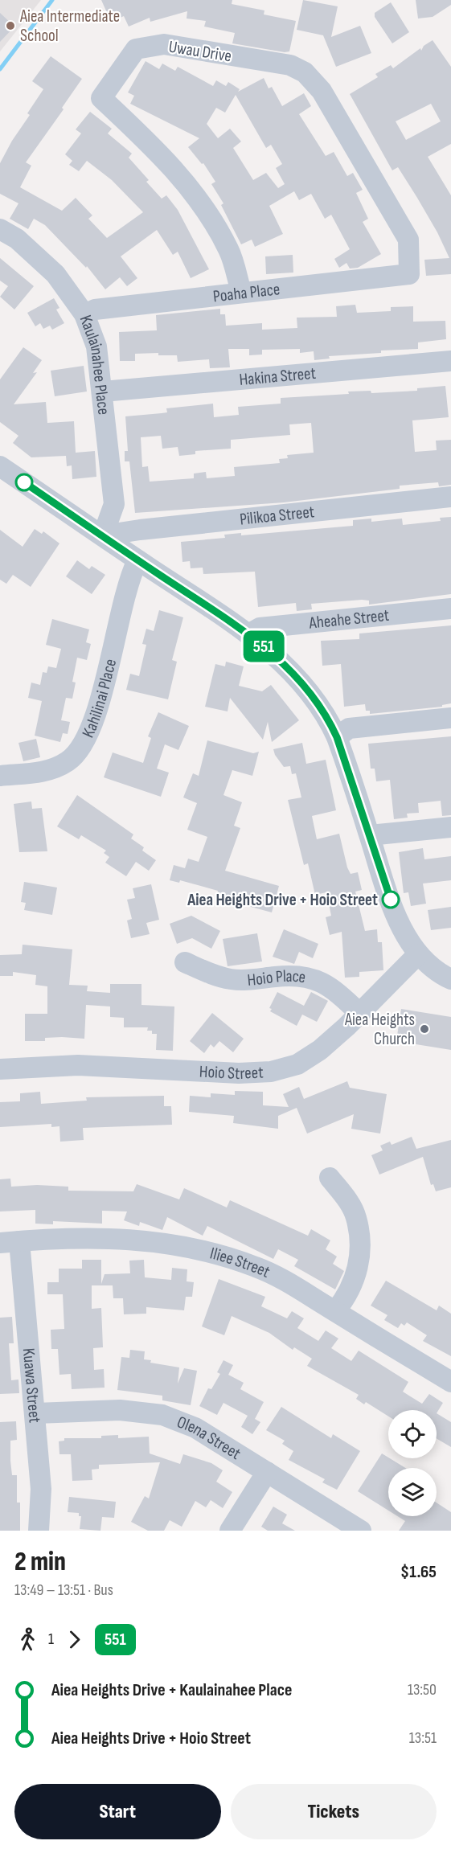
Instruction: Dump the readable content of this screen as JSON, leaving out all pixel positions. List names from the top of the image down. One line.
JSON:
{"streets":{"street":["Uwau Drive","Poaha Place","Kaulainahee Place","Hakina Street","Pilikoa Street","Aheahe Street","Kahilinai Place","Hoio Place","Hoio Street","Iliee Street","Kuawa Street","Olena Street"]},"crossings":[["Uwau Drive","Poaha Place"],["Poaha Place","Kaulainahee Place"],["Kaulainahee Place","Hakina Street"],["Kaulainahee Place","Pilikoa Street"],["Hoio Place","Hoio Street"],["Iliee Street","Kuawa Street"],["Kuawa Street","Olena Street"]],"places":["Aiea Intermediate School","Aiea Heights Drive + Hoio Street","Aiea Heights Church"],"lines":["bus line 551"],"page":{"on_map":"551","heading":["2 min","13:49 – 13:51 · Bus","$1.65"],"legs":["1","551"],"list":[{"name":"Aiea Heights Drive + Kaulainahee Place","value":"13:50"},{"name":"Aiea Heights Drive + Hoio Street","value":"13:51"}],"buttons":["Start","Tickets"]}}
